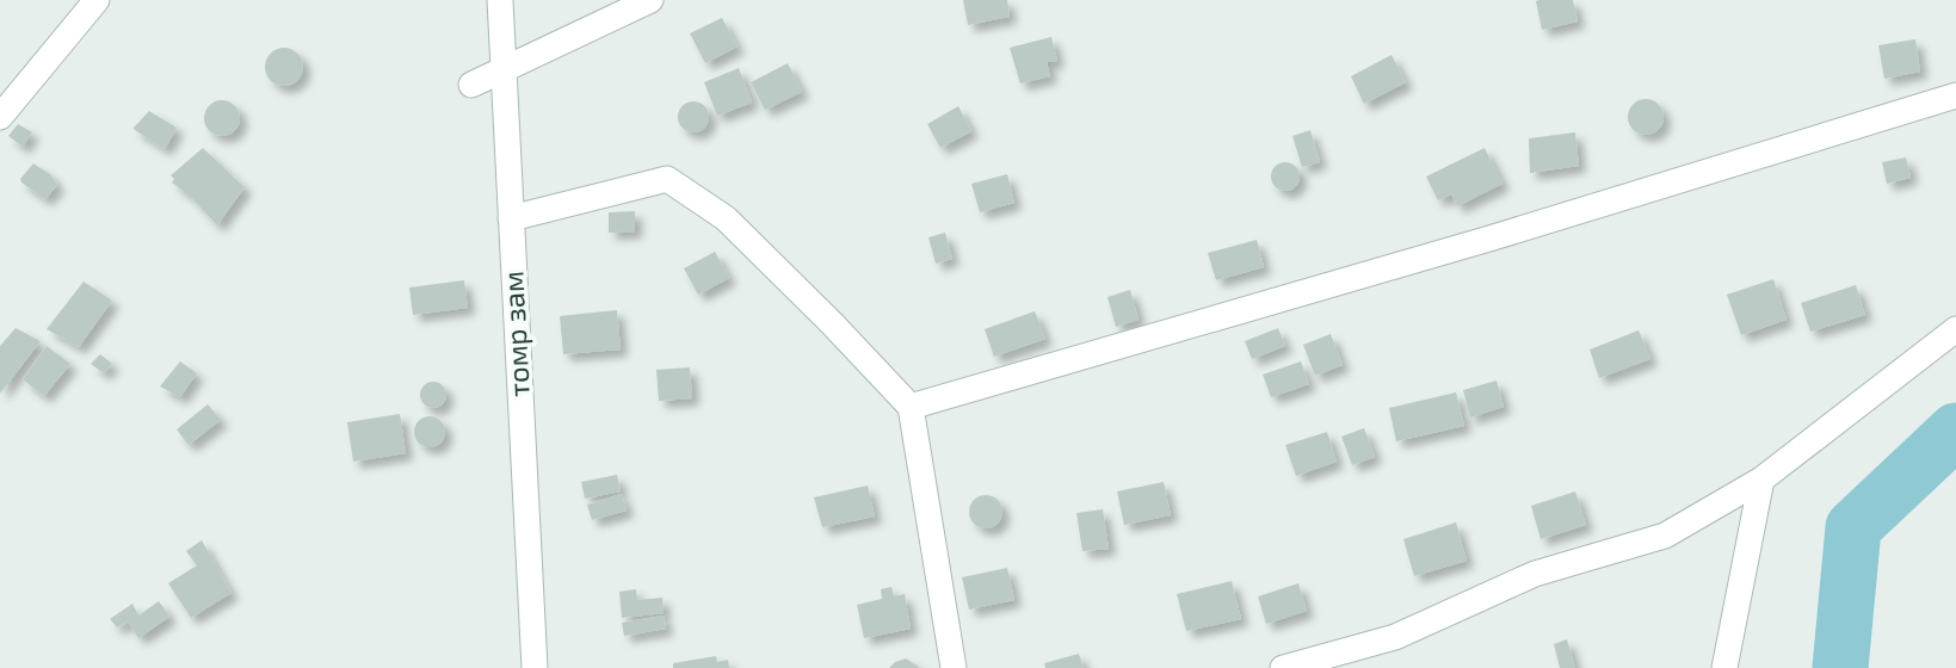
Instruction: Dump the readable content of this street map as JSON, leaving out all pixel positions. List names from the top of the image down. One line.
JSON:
{"streets":{"street":["томр зам"]}}
